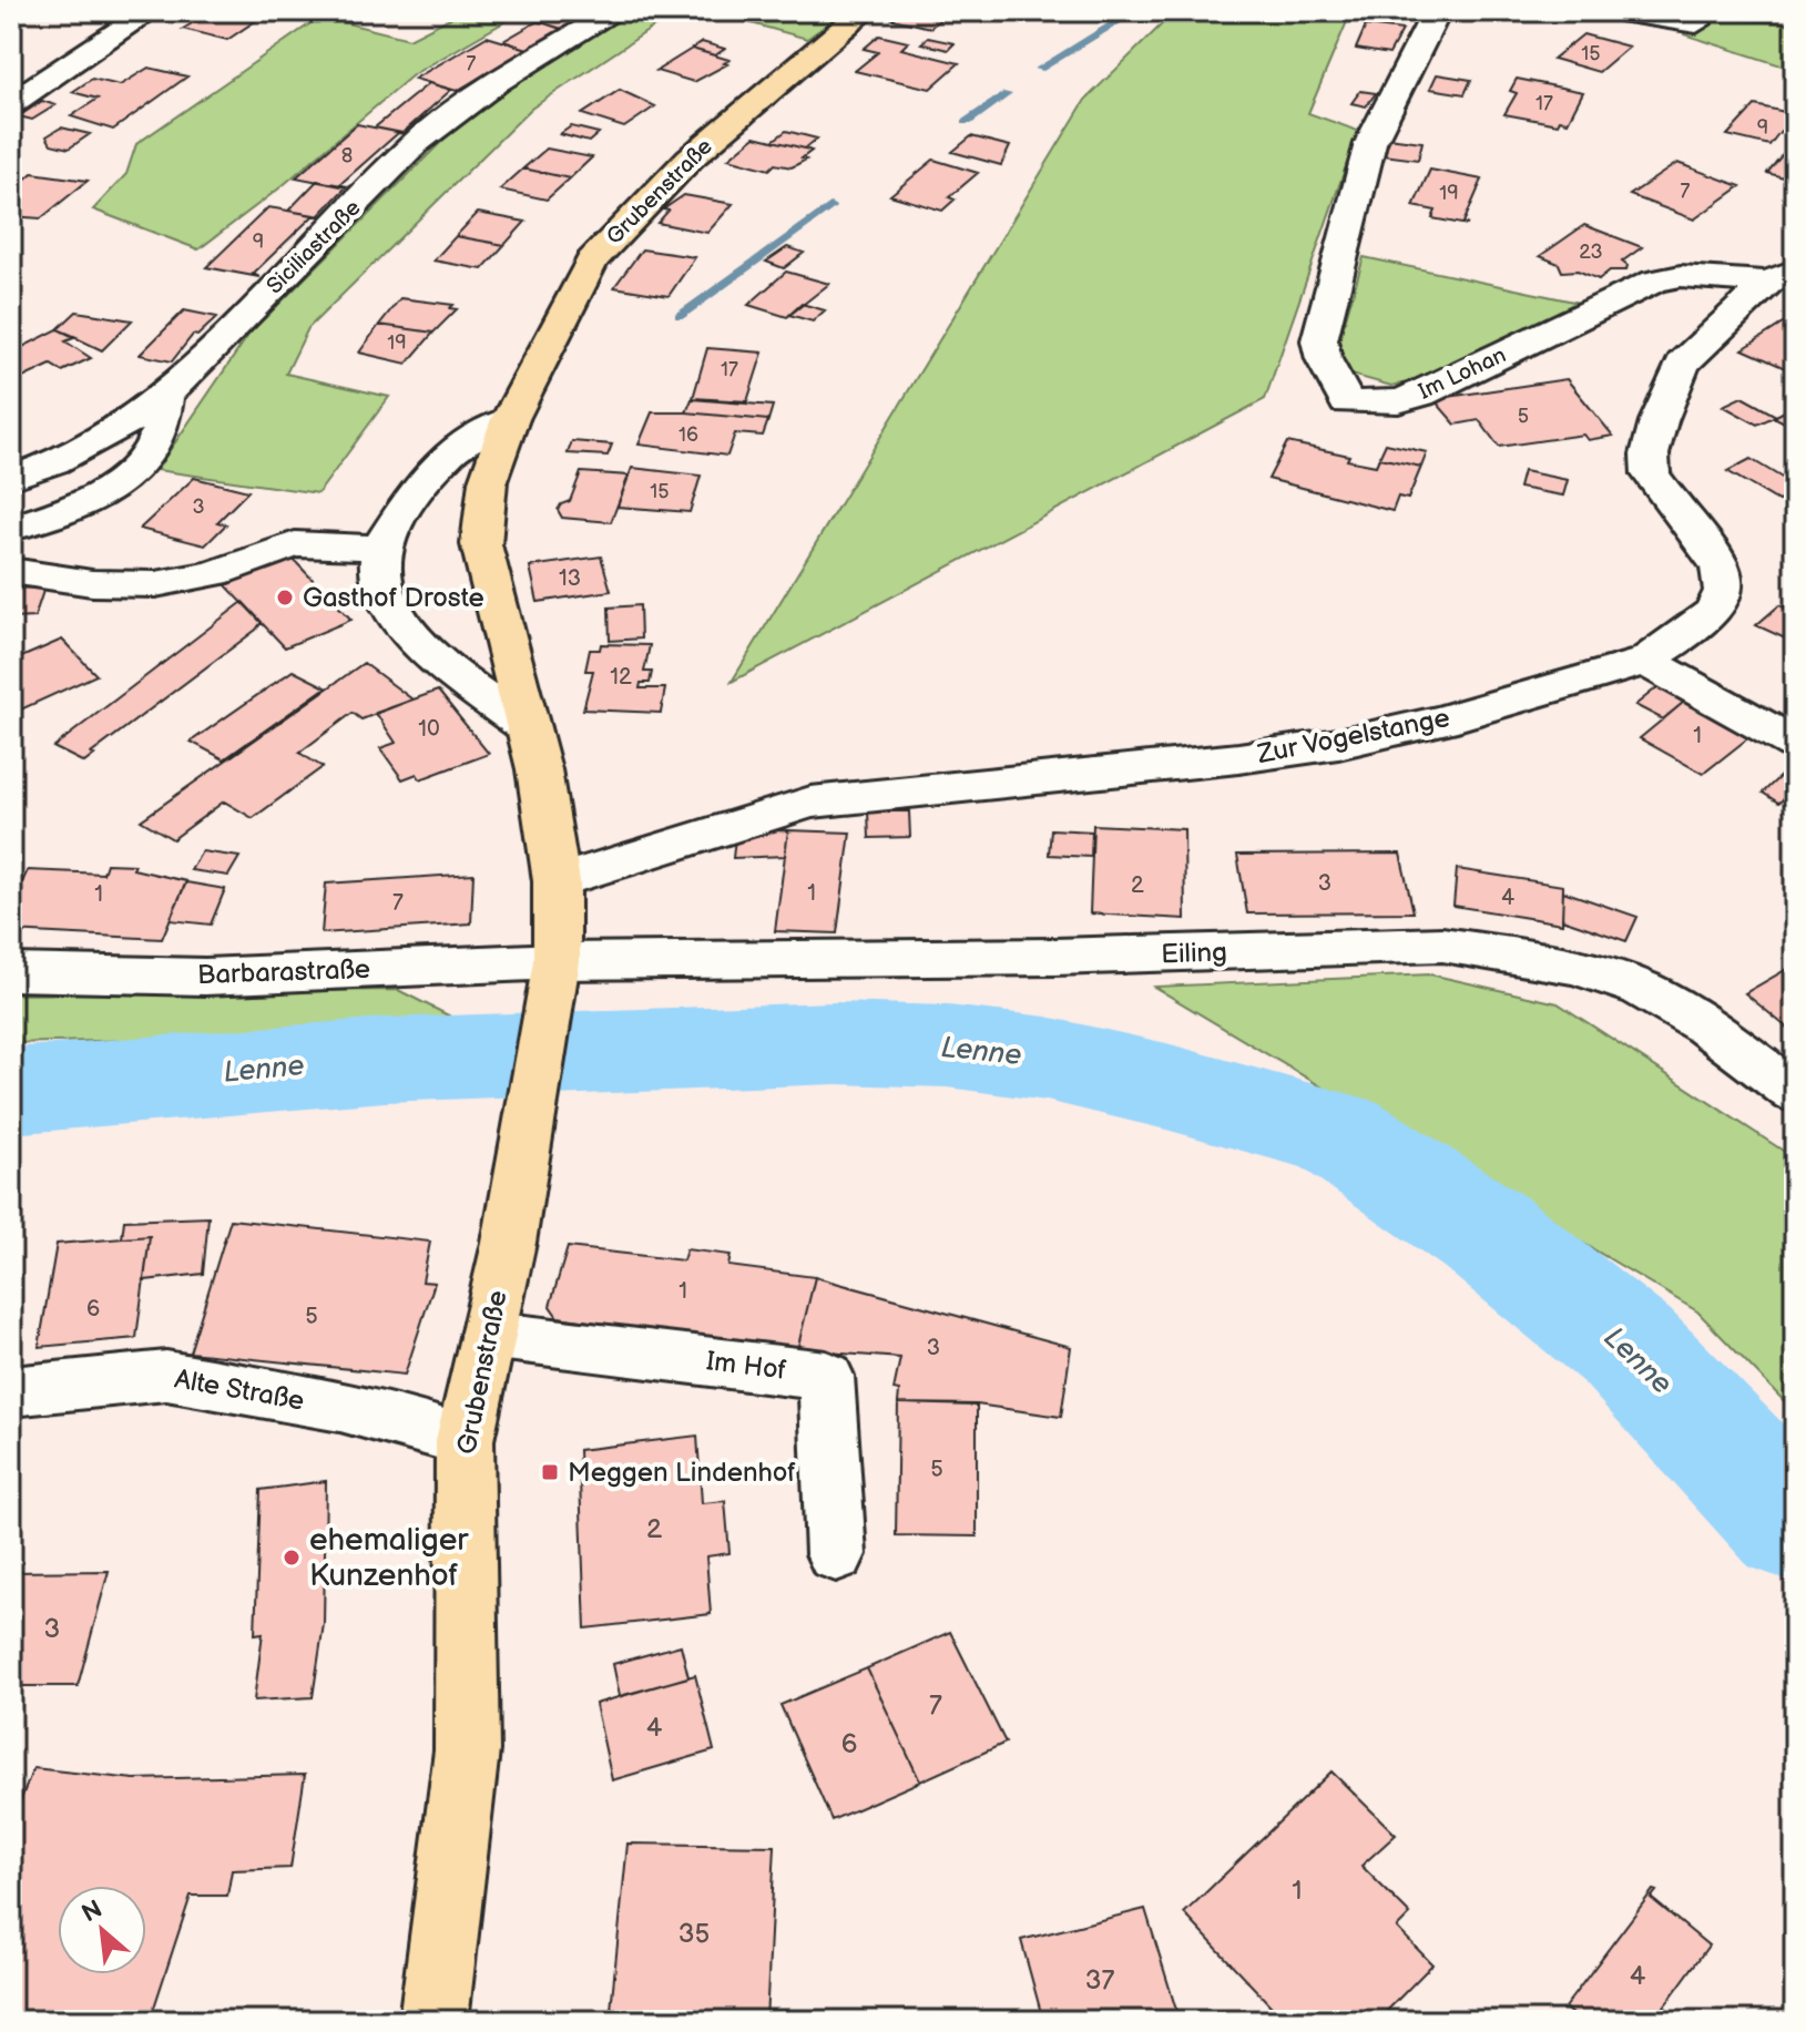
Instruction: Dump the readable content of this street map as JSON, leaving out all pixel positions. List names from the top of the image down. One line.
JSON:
{"streets":{"main road":["Grubenstraße"],"street":["Siciliastraße","Im Lohan","Zur Vogelstange","Eiling","Barbarastraße","Im Hof","Alte Straße"]},"crossings":[["Grubenstraße","Zur Vogelstange"],["Grubenstraße","Eiling"],["Grubenstraße","Barbarastraße"],["Grubenstraße","Im Hof"],["Grubenstraße","Alte Straße"],["Im Lohan","Zur Vogelstange"],["Eiling","Barbarastraße"]],"water":["Lenne"],"places":{"other":["Gasthof Droste","ehemaliger Kunzenhof"],"transit":["Meggen Lindenhof"]},"house_numbers":["15","7","17","9","8","7","19","9","23","19","17","5","16","15","3","13","12","10","1","3","2","1","1","4","7","1","6","5","3","5","2","3","7","4","6","1","35","4","37"],"north":"top left"}
